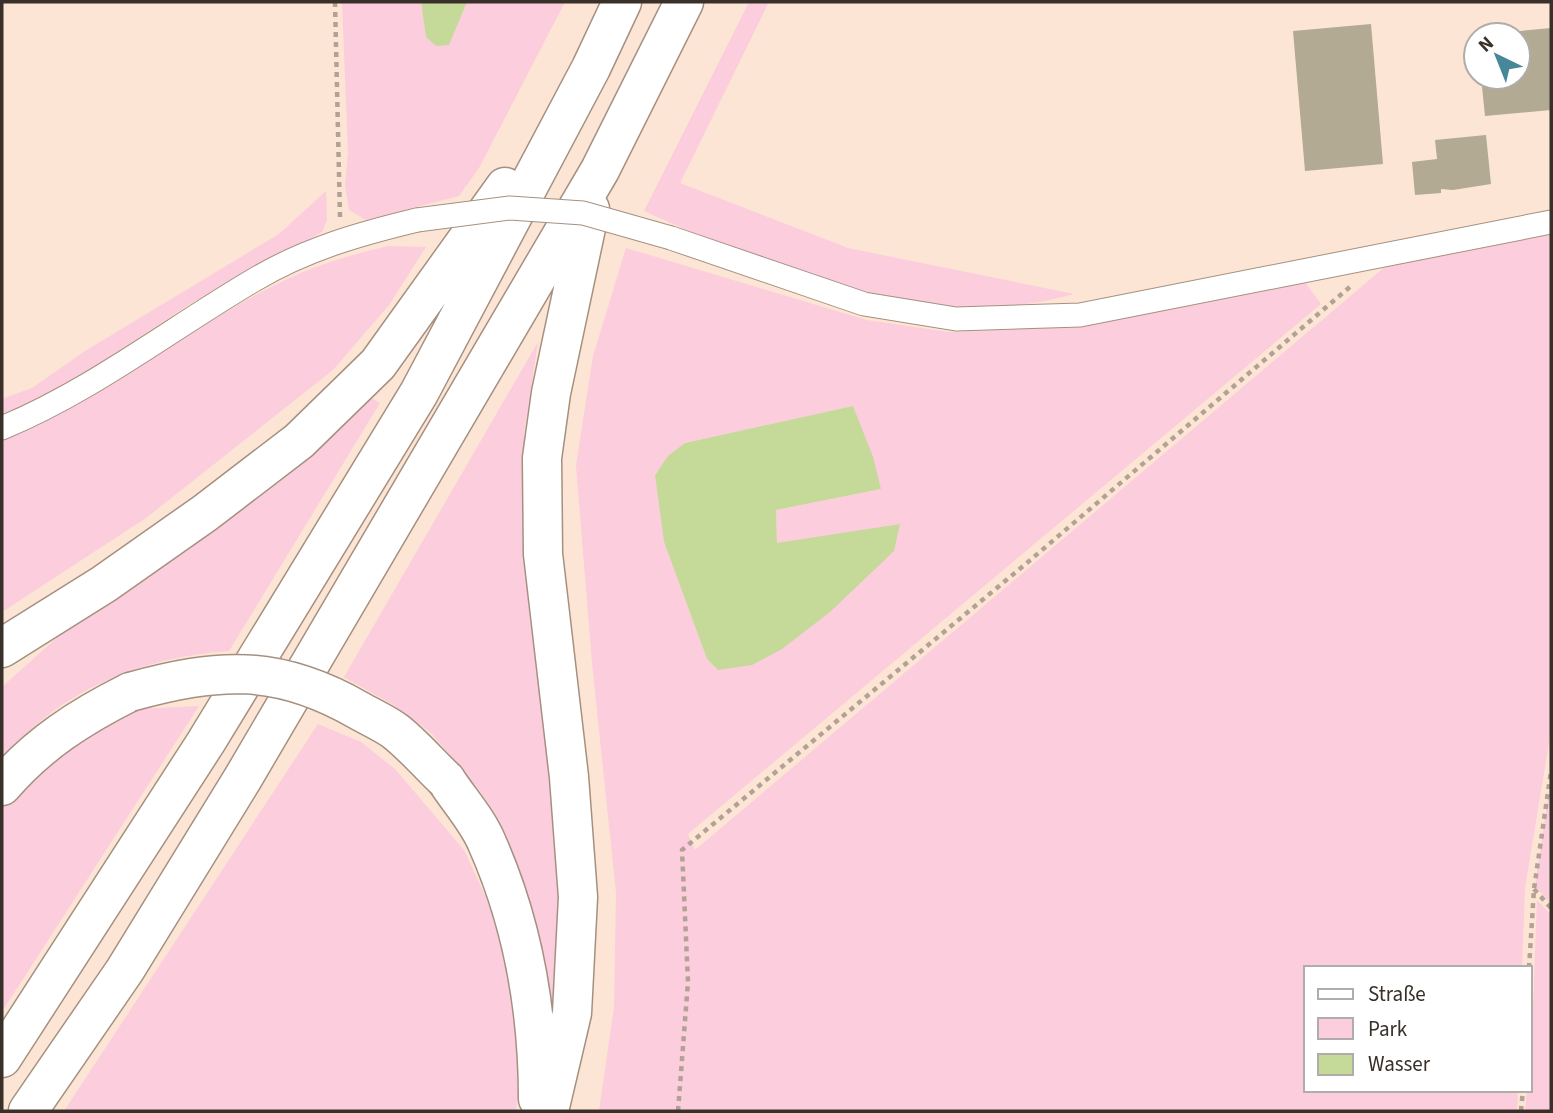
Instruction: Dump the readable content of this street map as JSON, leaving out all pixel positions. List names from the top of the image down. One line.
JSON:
{"legend":["Straße","Park","Wasser"],"north":"top left"}
